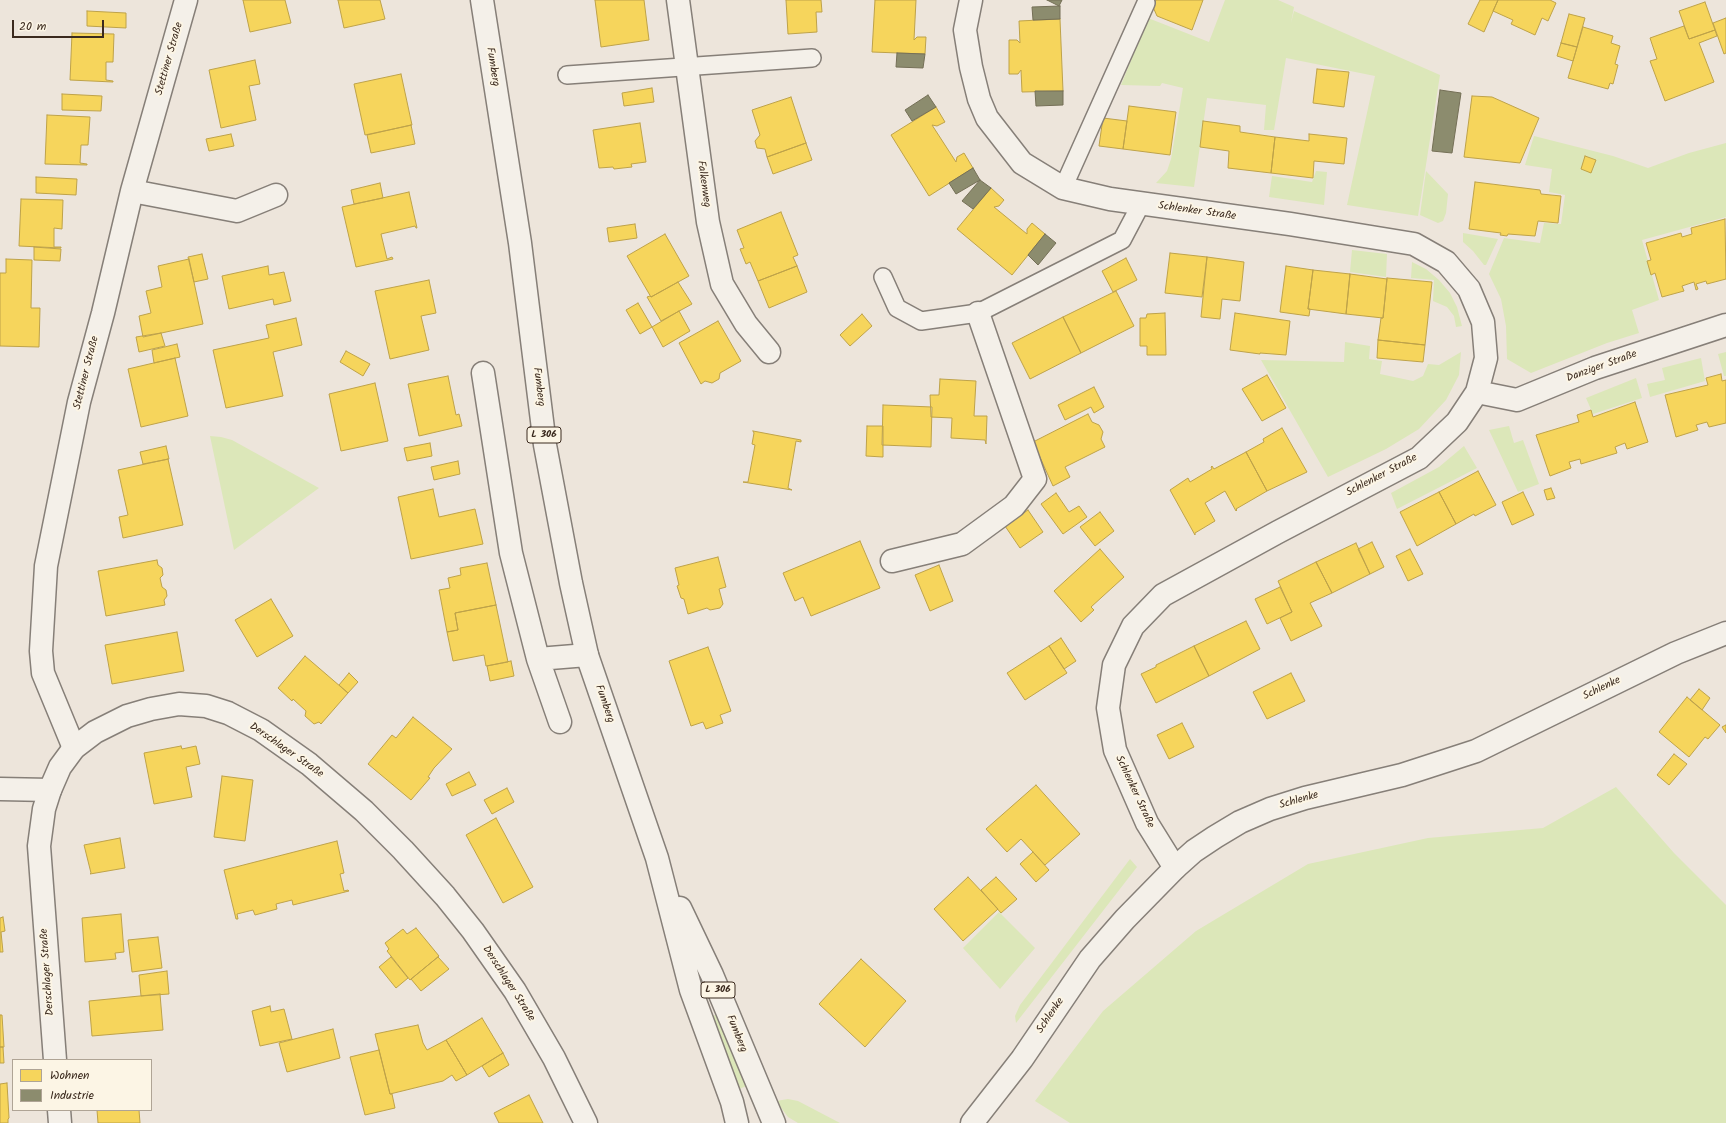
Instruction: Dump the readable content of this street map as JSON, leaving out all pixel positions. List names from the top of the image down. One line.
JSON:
{"streets":{"street":["Stettiner Straße","Fumberg","Falkenweg","Schlenker Straße","Danziger Straße","L 306","Schlenke","Derschlager Straße"]},"crossings":[["Stettiner Straße","Derschlager Straße"],["Schlenker Straße","Danziger Straße"],["Schlenker Straße","Schlenke"]],"legend":["Wohnen","Industrie"],"scale_bar":"20 m"}
